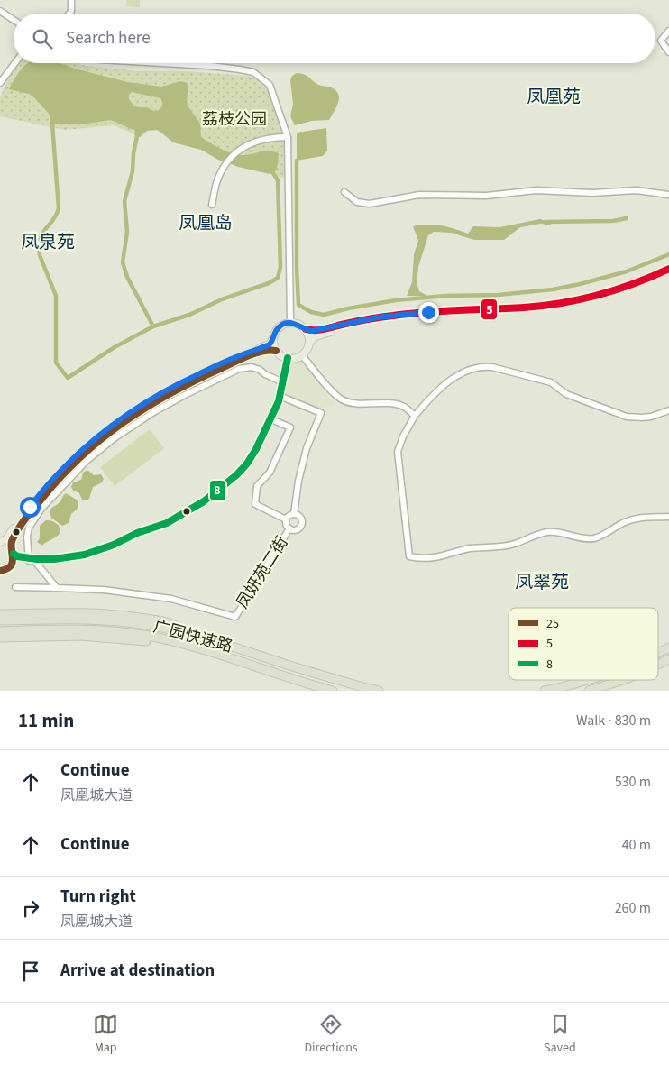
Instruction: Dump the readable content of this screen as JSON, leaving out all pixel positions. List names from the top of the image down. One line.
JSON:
{"streets":{"highway":["广园快速路"],"street":["凤妍苑二街"]},"districts":["凤凰苑","凤凰岛","凤泉苑","凤翠苑"],"parks":["荔枝公园"],"lines":["transit line 5","transit line 25","transit line 8"],"legend":["25","5","8"],"page":{"search":"Search here","heading":["11 min","Walk · 830 m"],"list":[["Continue","凤凰城大道","530 m"],["Continue","40 m"],["Turn right","凤凰城大道","260 m"],"Arrive at destination"],"nav":["Map","Directions","Saved"]}}
